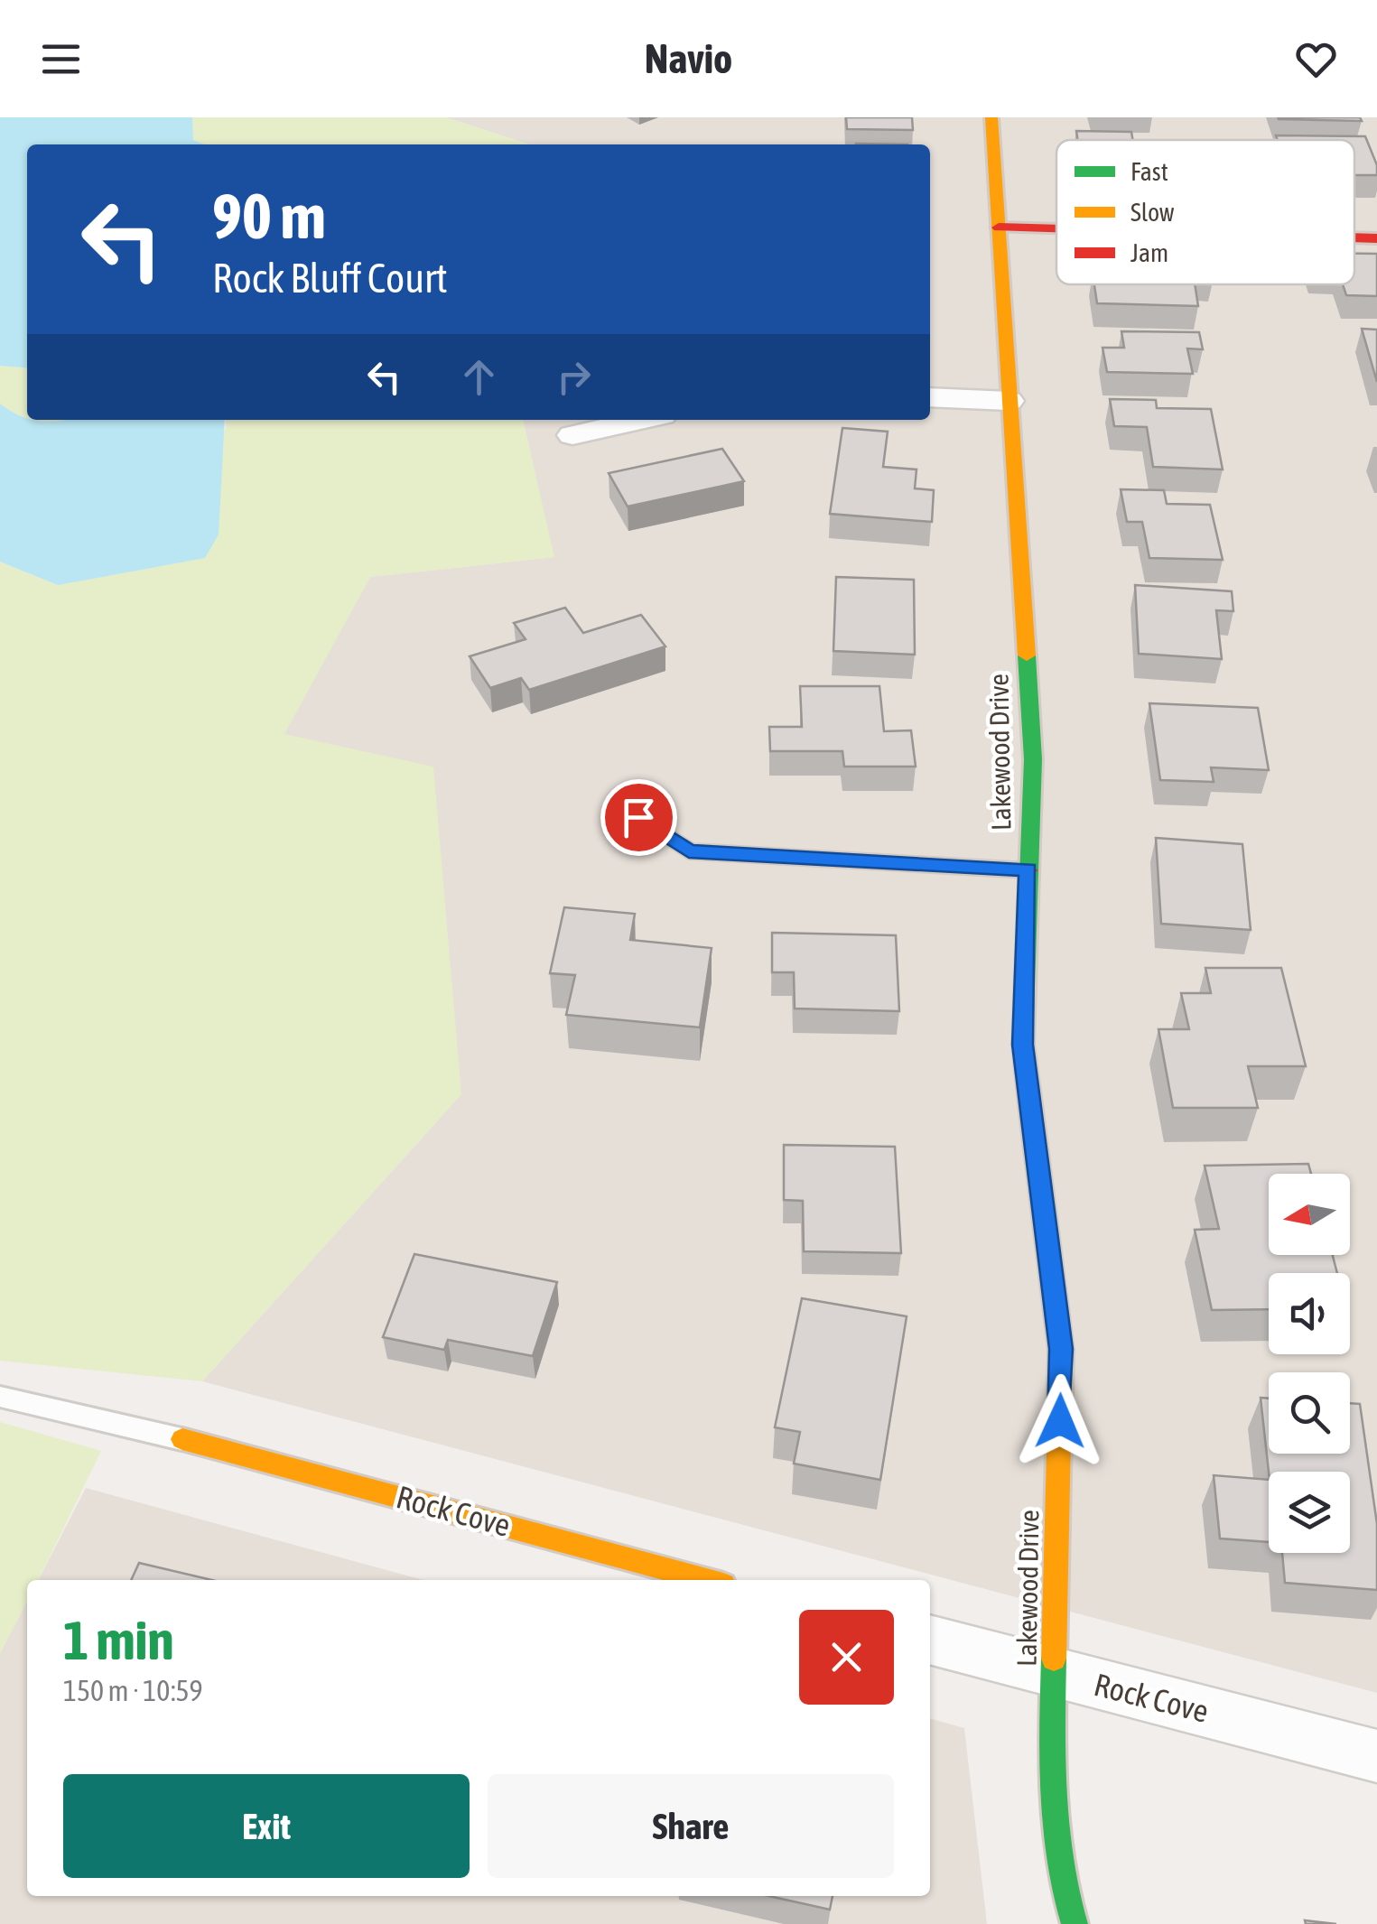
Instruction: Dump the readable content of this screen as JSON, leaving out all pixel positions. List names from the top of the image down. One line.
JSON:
{"streets":{"street":["Lakewood Drive","Rock Cove"]},"crossings":[["Lakewood Drive","Rock Cove"]],"legend":["Fast","Slow","Jam"],"north":"left","page":{"header":"Navio","turn":["90 m","Rock Bluff Court"],"heading":["1 min","150 m · 10:59"],"buttons":["Exit","Share"]}}
